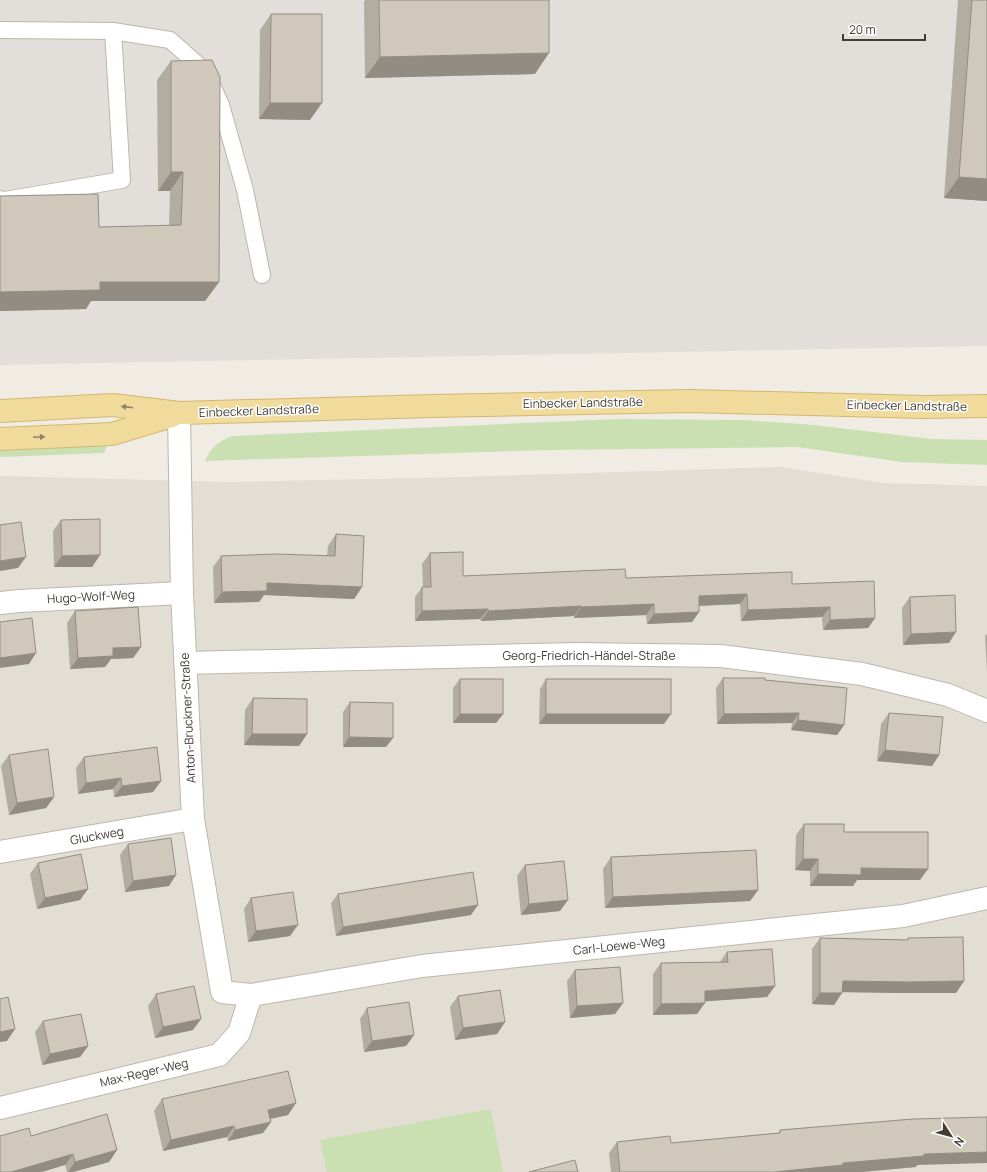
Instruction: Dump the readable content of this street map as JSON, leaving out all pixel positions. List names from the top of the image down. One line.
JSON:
{"streets":{"main road":["Einbecker Landstraße"],"street":["Hugo-Wolf-Weg","Georg-Friedrich-Händel-Straße","Anton-Bruckner-Straße","Gluckweg","Carl-Loewe-Weg","Max-Reger-Weg"]},"crossings":[["Einbecker Landstraße","Anton-Bruckner-Straße"],["Hugo-Wolf-Weg","Anton-Bruckner-Straße"],["Georg-Friedrich-Händel-Straße","Anton-Bruckner-Straße"],["Anton-Bruckner-Straße","Gluckweg"],["Anton-Bruckner-Straße","Carl-Loewe-Weg"],["Anton-Bruckner-Straße","Max-Reger-Weg"],["Carl-Loewe-Weg","Max-Reger-Weg"]],"scale_bar":"20 m","north":"bottom right"}
